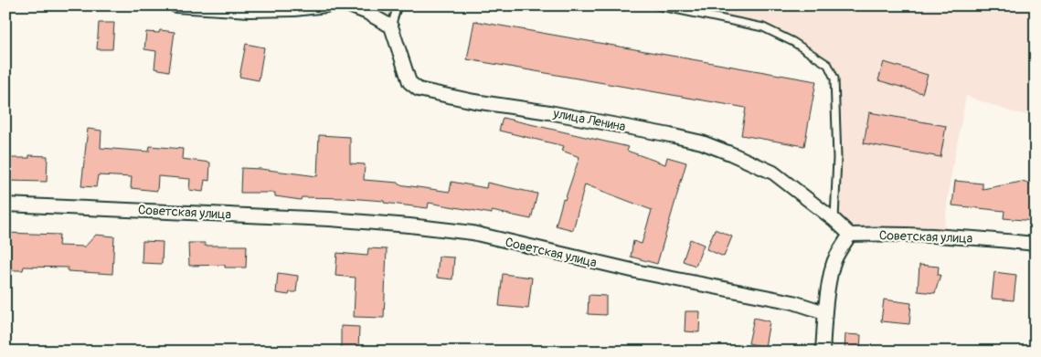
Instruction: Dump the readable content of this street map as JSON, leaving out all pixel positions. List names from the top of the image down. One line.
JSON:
{"streets":{"street":["улица Ленина","Советская улица"]},"crossings":[["улица Ленина","Советская улица"]]}
